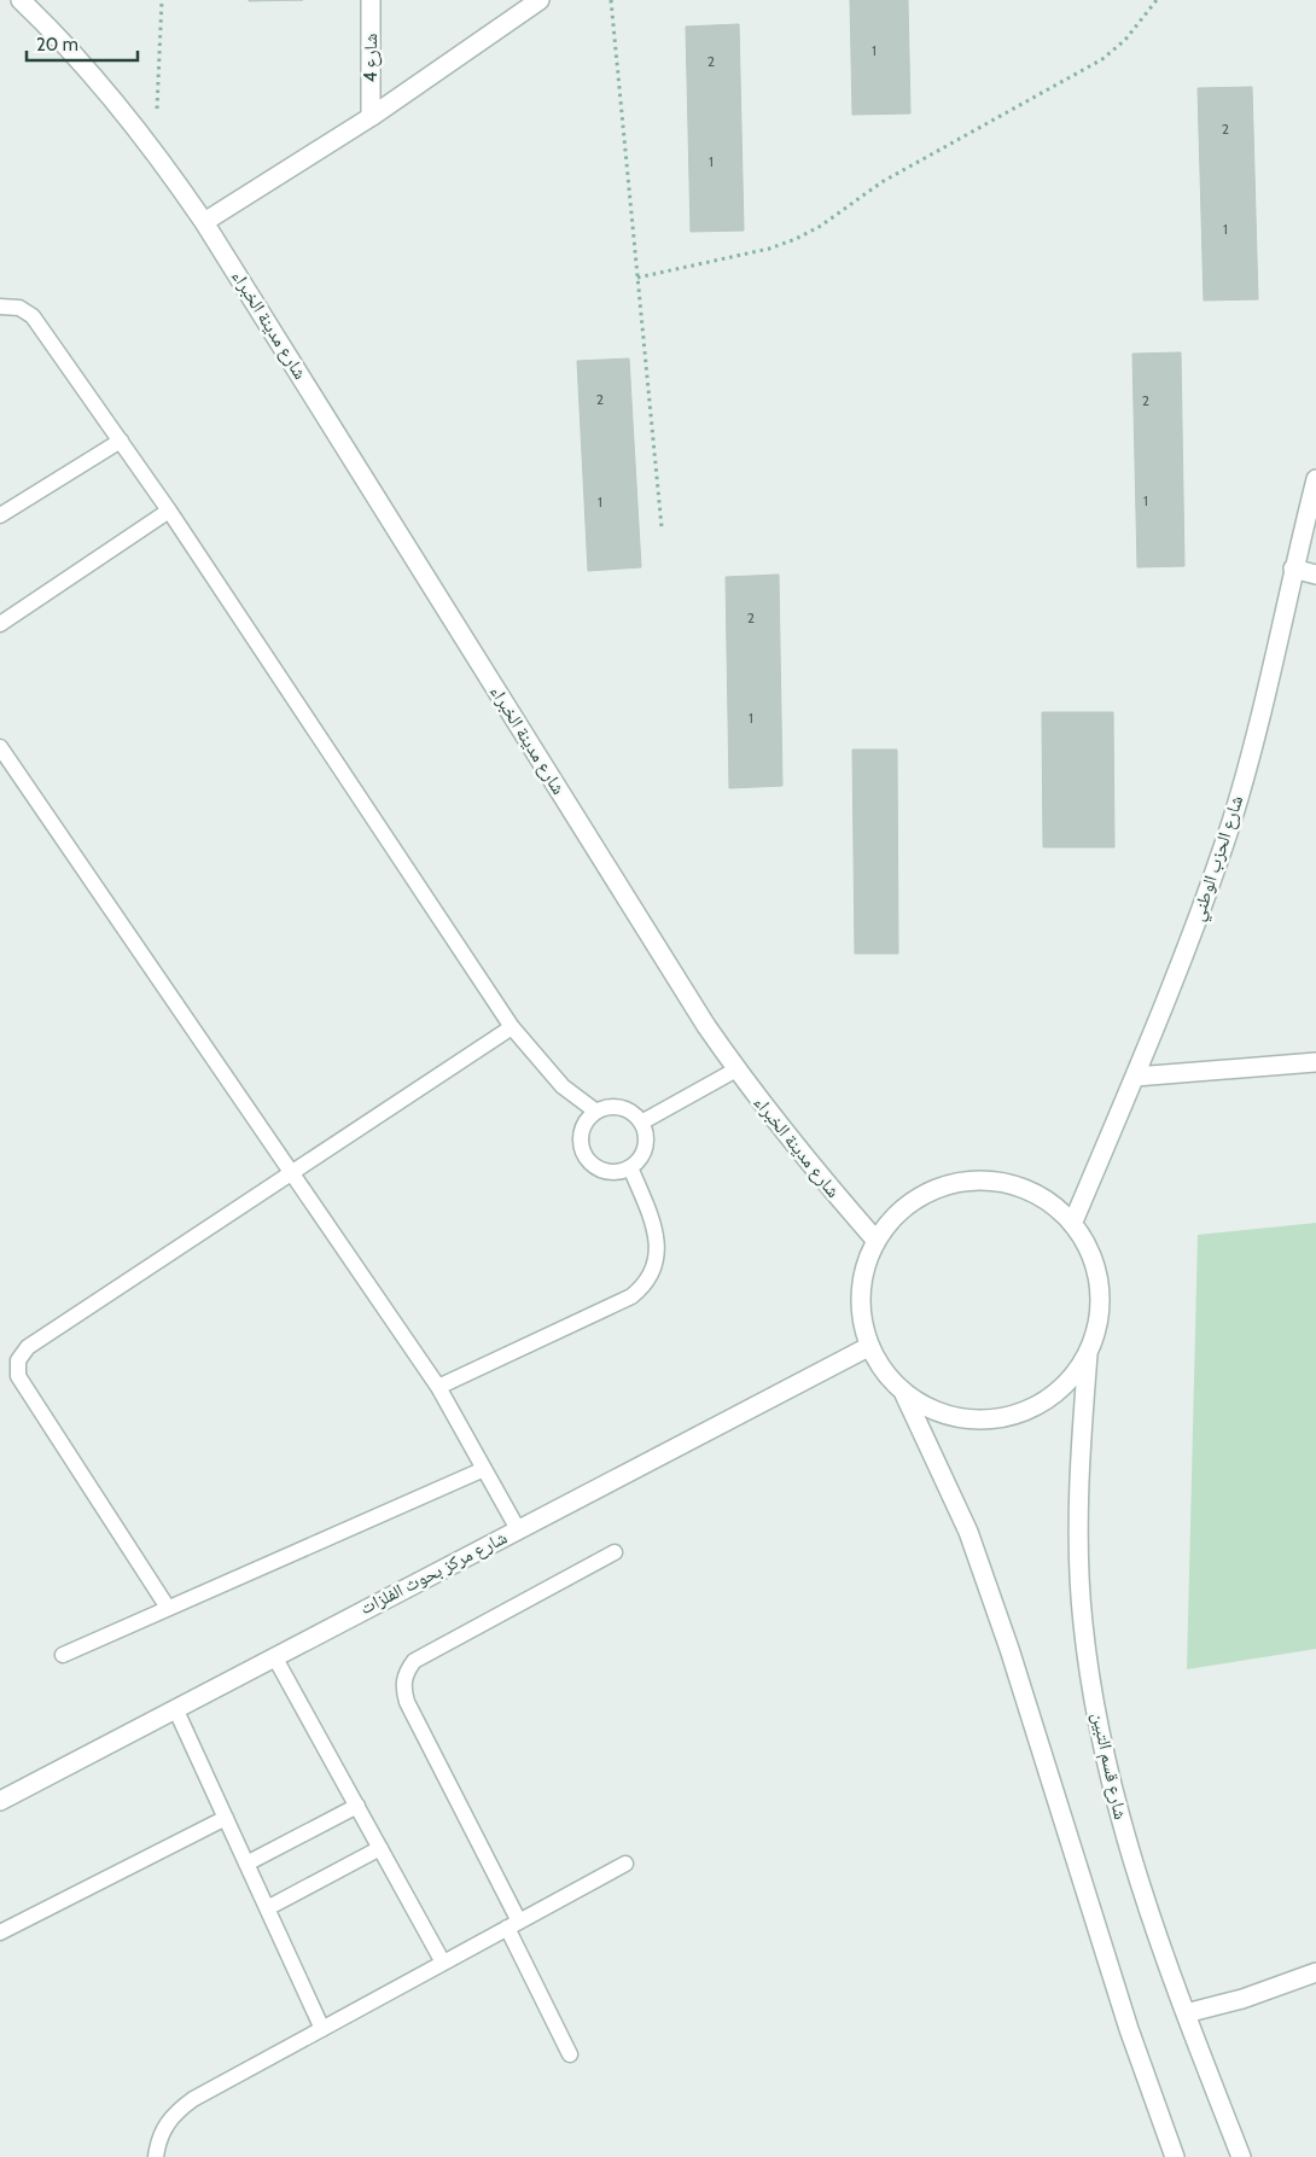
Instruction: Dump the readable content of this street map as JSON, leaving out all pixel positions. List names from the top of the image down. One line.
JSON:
{"streets":{"street":["شارع 4","شارع مدينة الخبراء","شارع الحزب الوطني","شارع مركز بحوث الفلزات","شارع قسم التبين"]},"house_numbers":["1","2","2","1","1","2","2","1","1","2","1"],"scale_bar":"20 m"}
